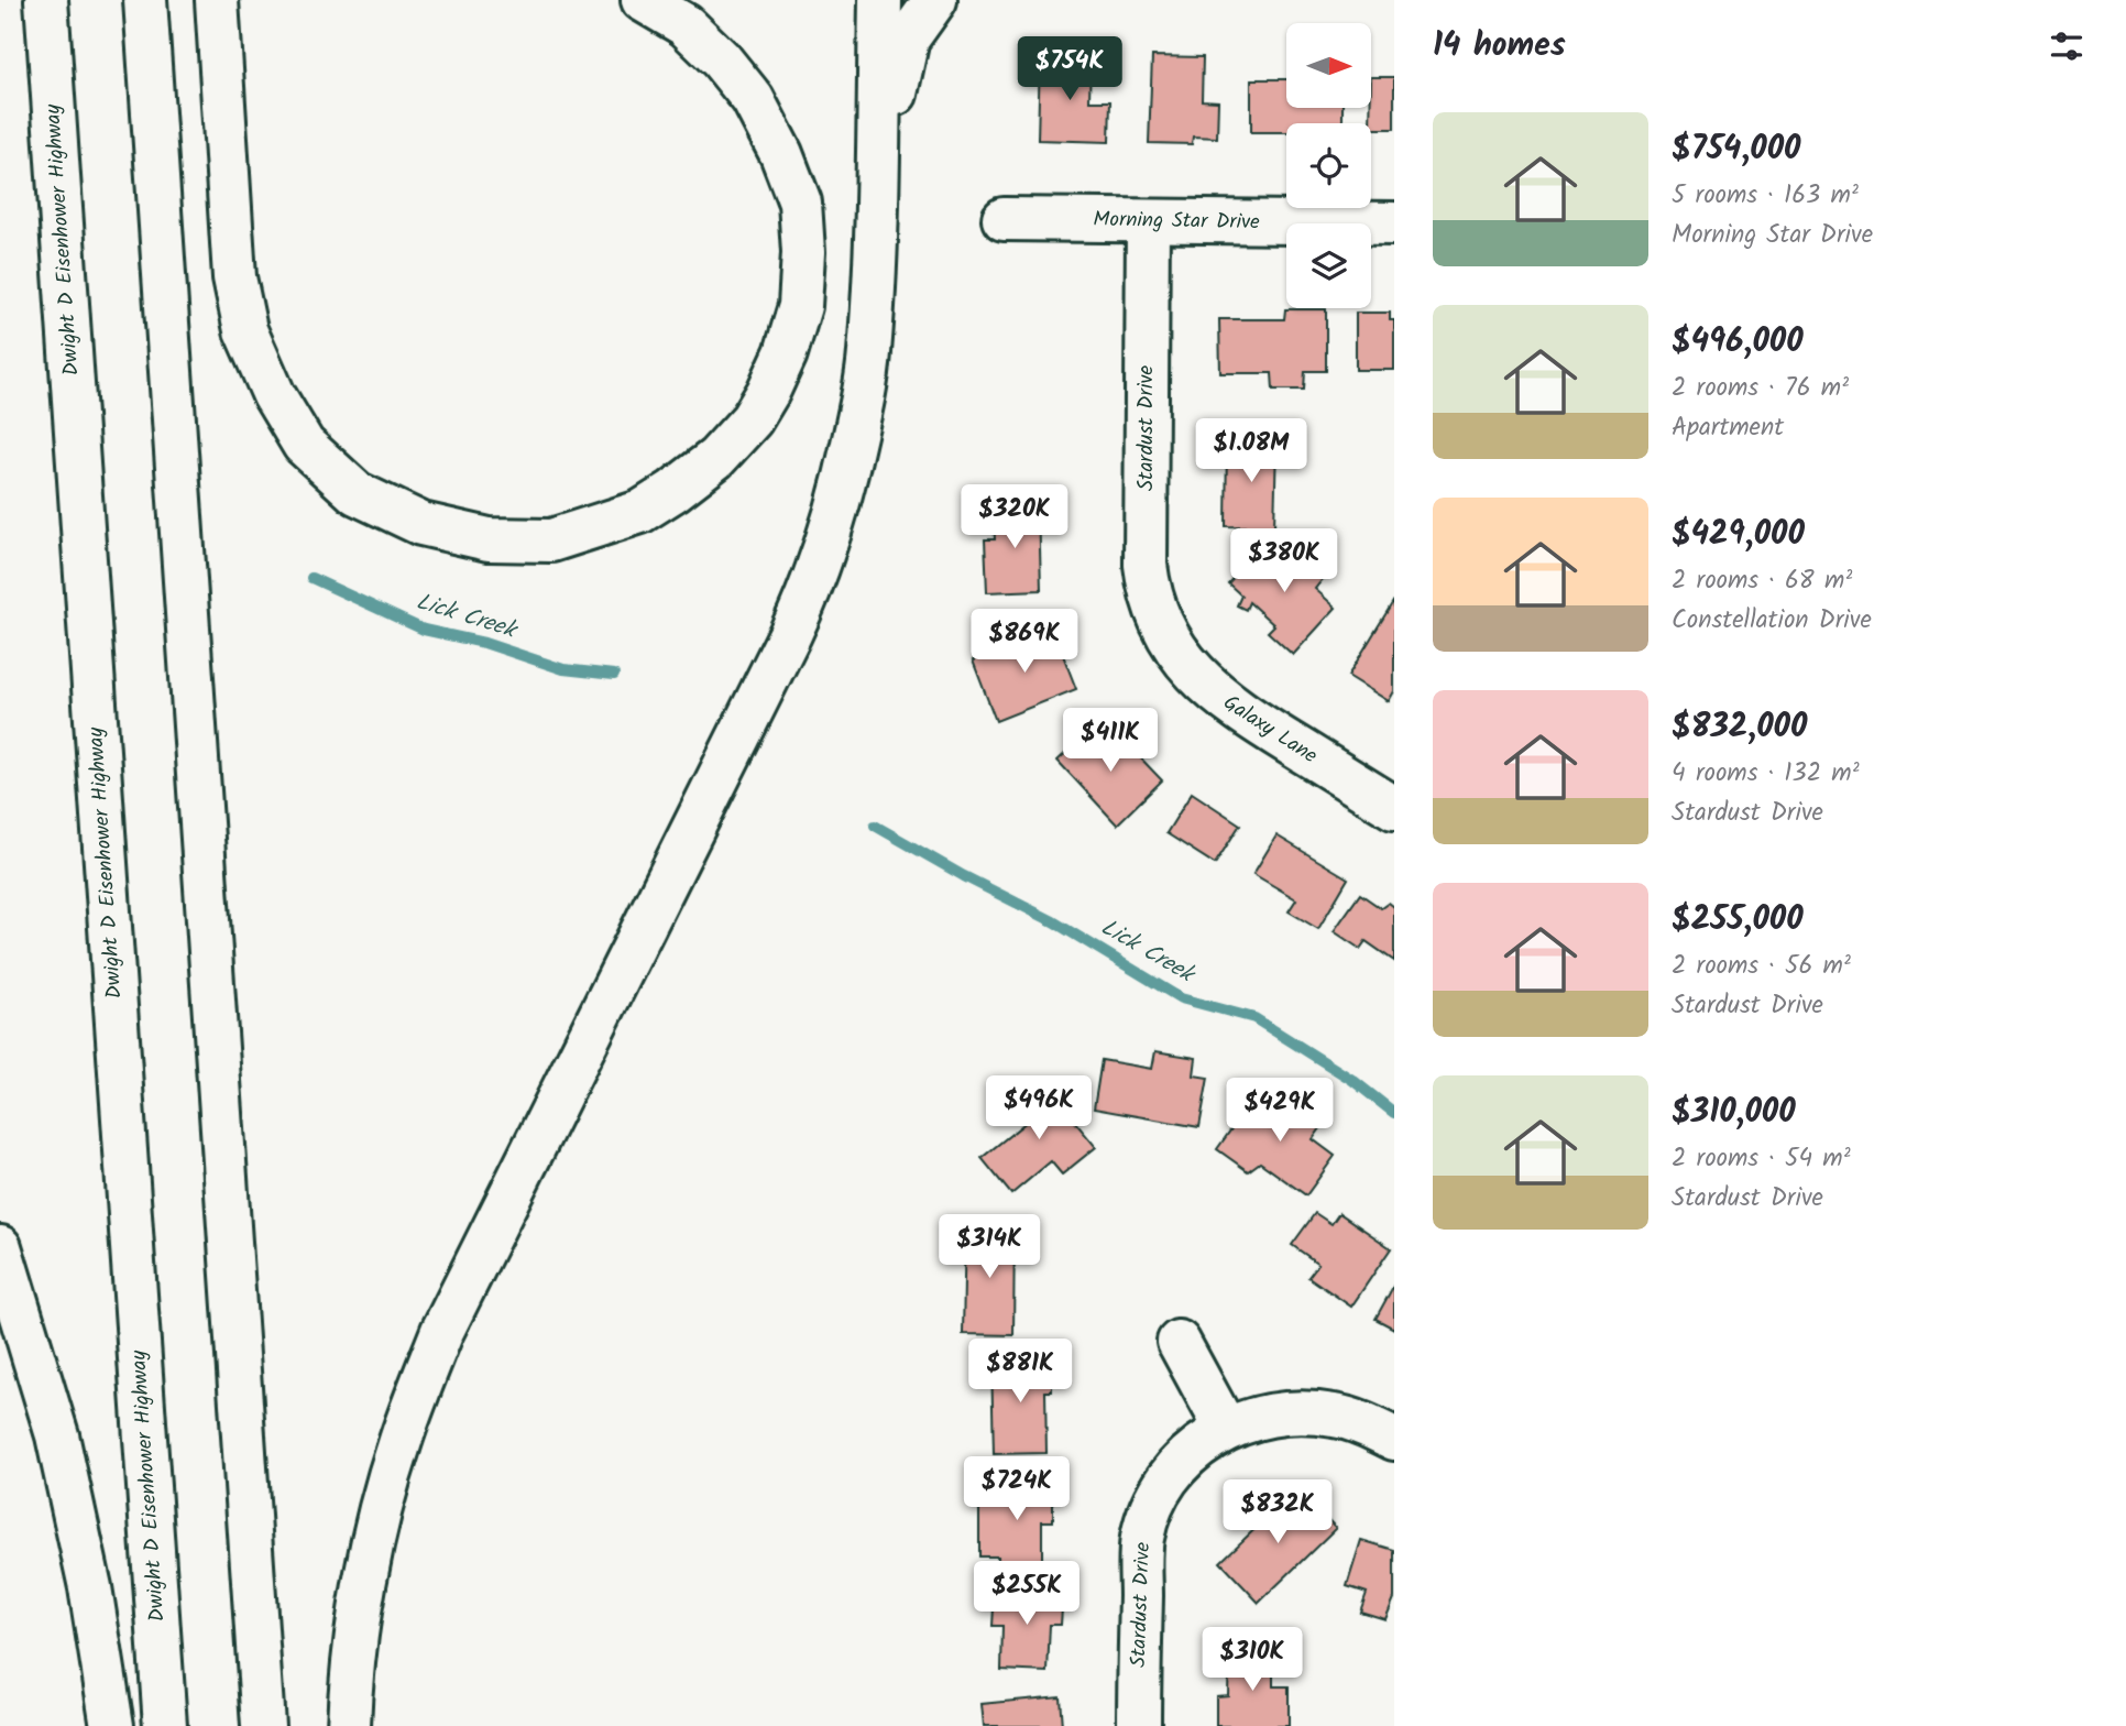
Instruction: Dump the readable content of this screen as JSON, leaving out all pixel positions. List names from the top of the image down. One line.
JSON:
{"streets":{"main road":["Morning Star Drive","Dwight D Eisenhower Highway","Stardust Drive","Galaxy Lane"]},"crossings":[["Morning Star Drive","Stardust Drive"],["Stardust Drive","Galaxy Lane"]],"water":["Lick Creek"],"north":"right","page":{"heading":"14 homes","price":["$754K","$1.08M","$320K","$380K","$869K","$411K","$496K","$429K","$314K","$881K","$724K","$832K","$255K","$310K"],"list":[{"name":"$754,000","note":"5 rooms · 163 m² · Morning Star Drive"},{"name":"$496,000","note":"2 rooms · 76 m² · Apartment"},{"name":"$429,000","note":"2 rooms · 68 m² · Constellation Drive"},{"name":"$832,000","note":"4 rooms · 132 m² · Stardust Drive"},{"name":"$255,000","note":"2 rooms · 56 m² · Stardust Drive"},{"name":"$310,000","note":"2 rooms · 54 m² · Stardust Drive"}]}}
